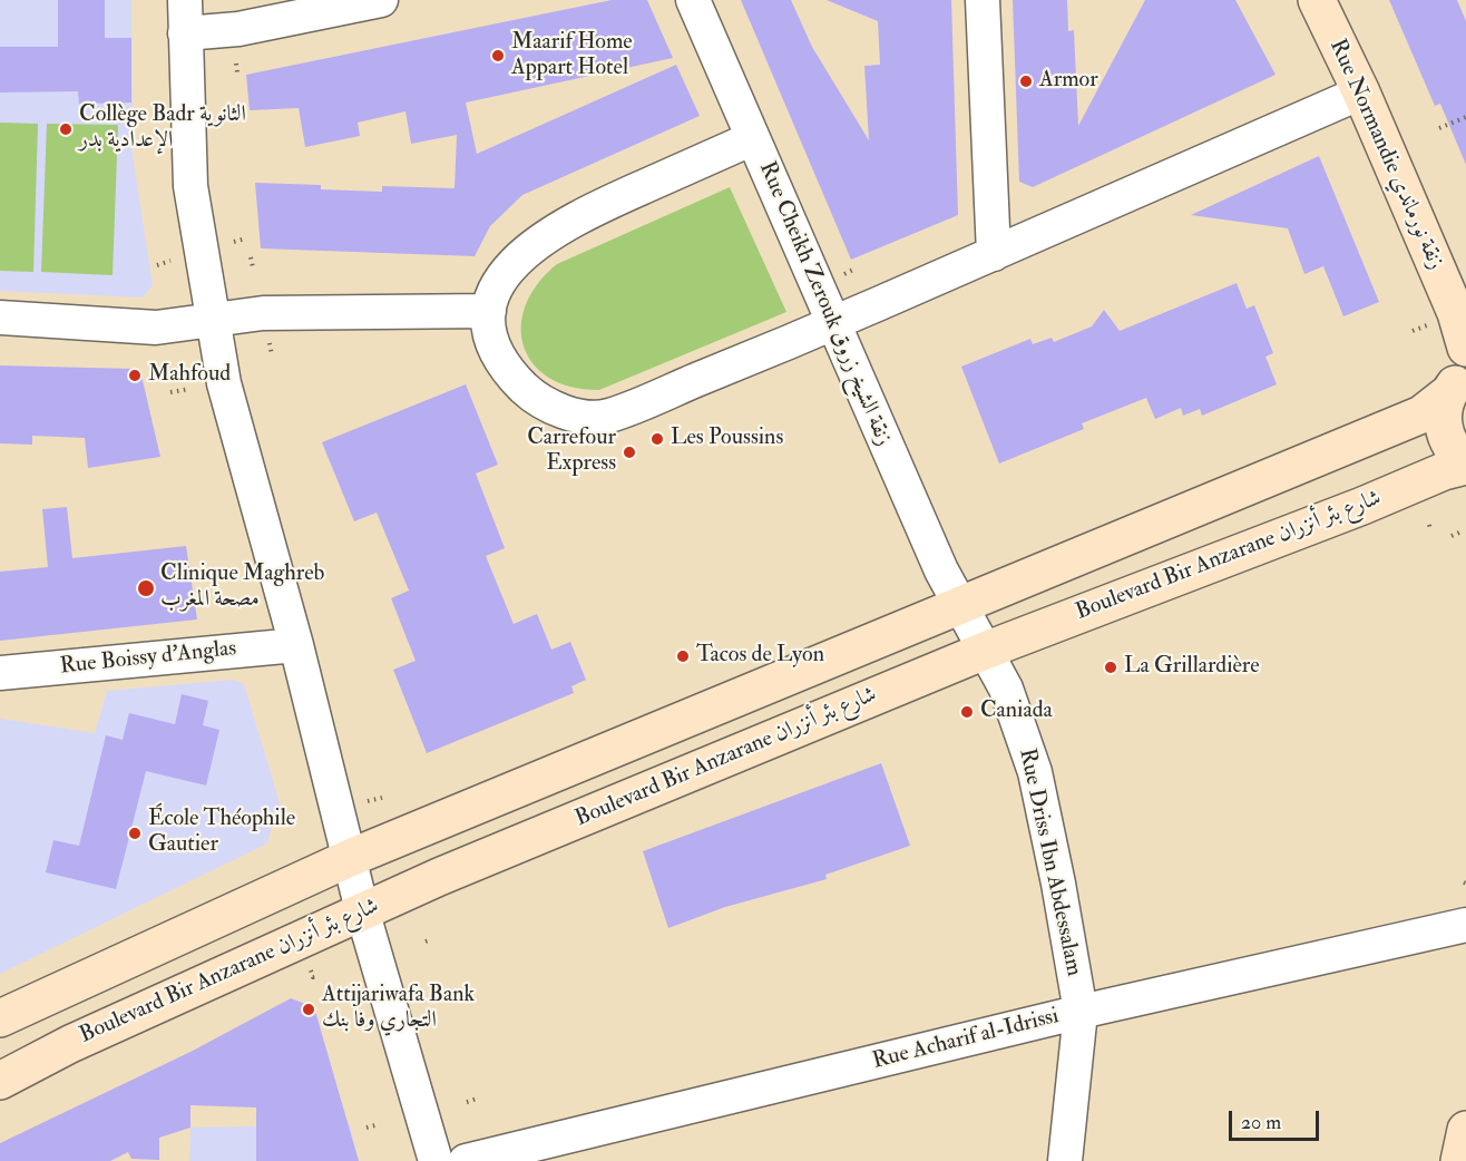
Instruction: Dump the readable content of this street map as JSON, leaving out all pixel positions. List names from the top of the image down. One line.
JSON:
{"streets":{"main road":["Rue Normandie زنقة نورماندي","Boulevard Bir Anzarane شارع بئر أنزران"],"street":["Rue Cheikh Zerouk زنقة الشيخ زروق","Rue Boissy d’Anglas","Rue Driss Ibn Abdessalam","Rue Acharif al-Idrissi"]},"crossings":[["Rue Cheikh Zerouk زنقة الشيخ زروق","Boulevard Bir Anzarane شارع بئر أنزران"],["Rue Cheikh Zerouk زنقة الشيخ زروق","Rue Driss Ibn Abdessalam"],["Boulevard Bir Anzarane شارع بئر أنزران","Rue Driss Ibn Abdessalam"],["Rue Driss Ibn Abdessalam","Rue Acharif al-Idrissi"]],"places":["Maarif Home Appart Hotel","Armor","Collège Badr الثانوية الإعدادية بدر","Mahfoud","Les Poussins","Carrefour Express","Clinique Maghreb مصحة المغرب","Tacos de Lyon","La Grillardière","Caniada","École Théophile Gautier","Attijariwafa Bank التجاري وفا بنك"],"scale_bar":"20 m"}
